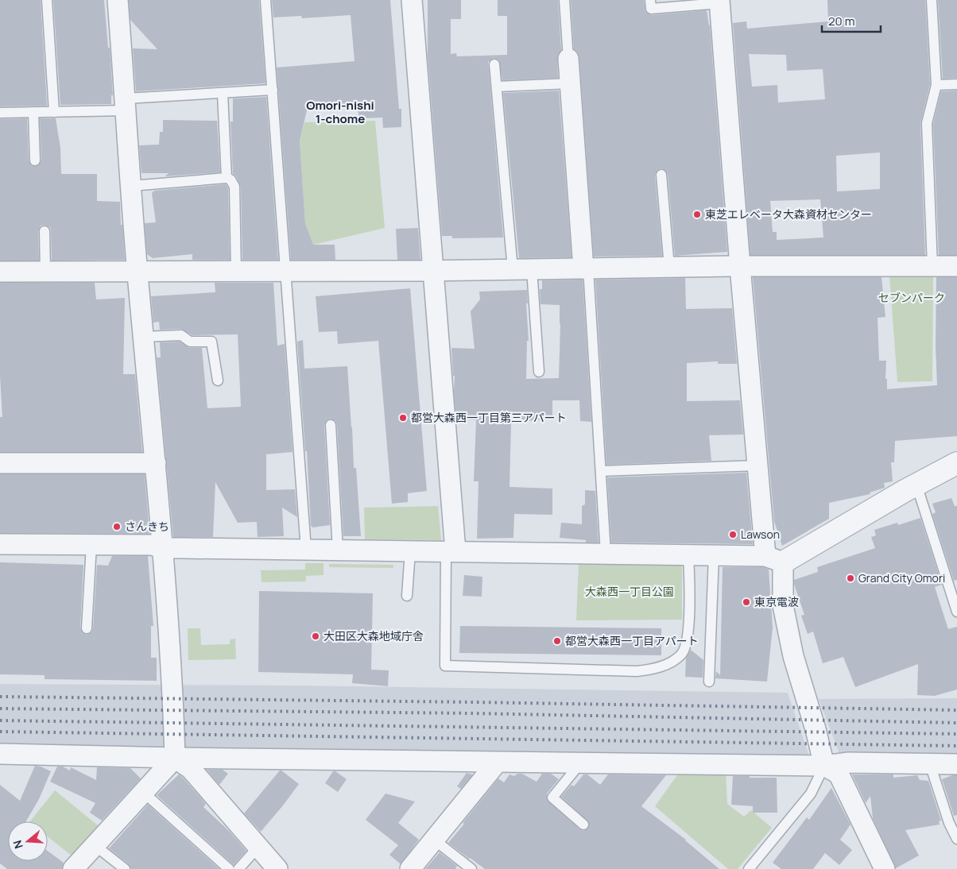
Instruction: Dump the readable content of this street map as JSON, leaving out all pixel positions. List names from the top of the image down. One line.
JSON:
{"districts":["Omori-nishi 1-chome"],"parks":["セブンパーク","大森西一丁目公園"],"places":["東芝エレベータ大森資材センター","都営大森西一丁目第三アパート","さんきち","Lawson","Grand City Omori","東京電波","大田区大森地域庁舎","都営大森西一丁目アパート"],"scale_bar":"20 m","north":"left"}
